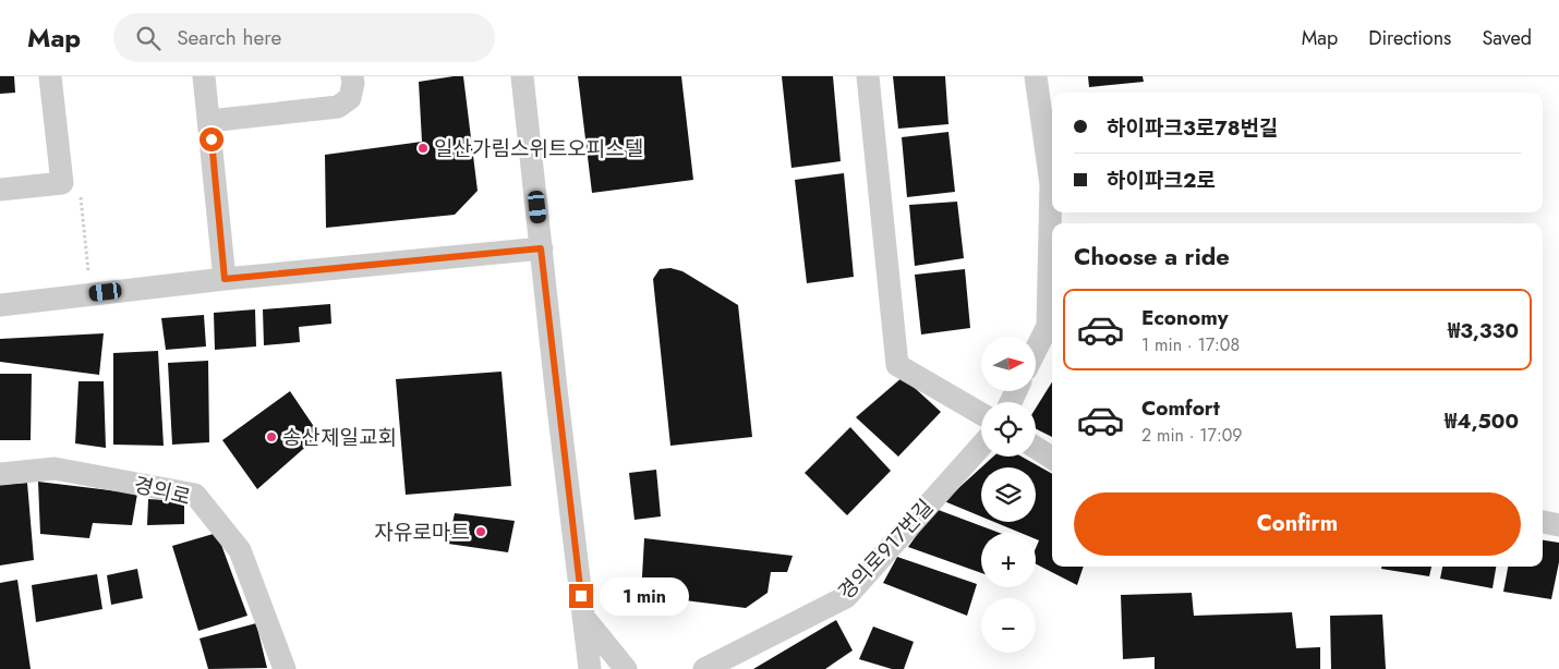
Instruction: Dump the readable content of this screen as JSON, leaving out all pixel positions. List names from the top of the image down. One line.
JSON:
{"streets":{"street":["경의로","경의로917번길"]},"places":["일산가림스위트오피스텔","송산제일교회","자유로마트"],"north":"right","page":{"header":"Map","search":"Search here","nav":["Map","Directions","Saved"],"banner":["하이파크3로78번길","하이파크2로"],"heading":"Choose a ride","list":[{"name":"Economy","note":"1 min · 17:08","value":"₩3,330"},{"name":"Comfort","note":"2 min · 17:09","value":"₩4,500"}],"map_buttons":["+","−"],"buttons":"Confirm","bubble":"1 min"}}
